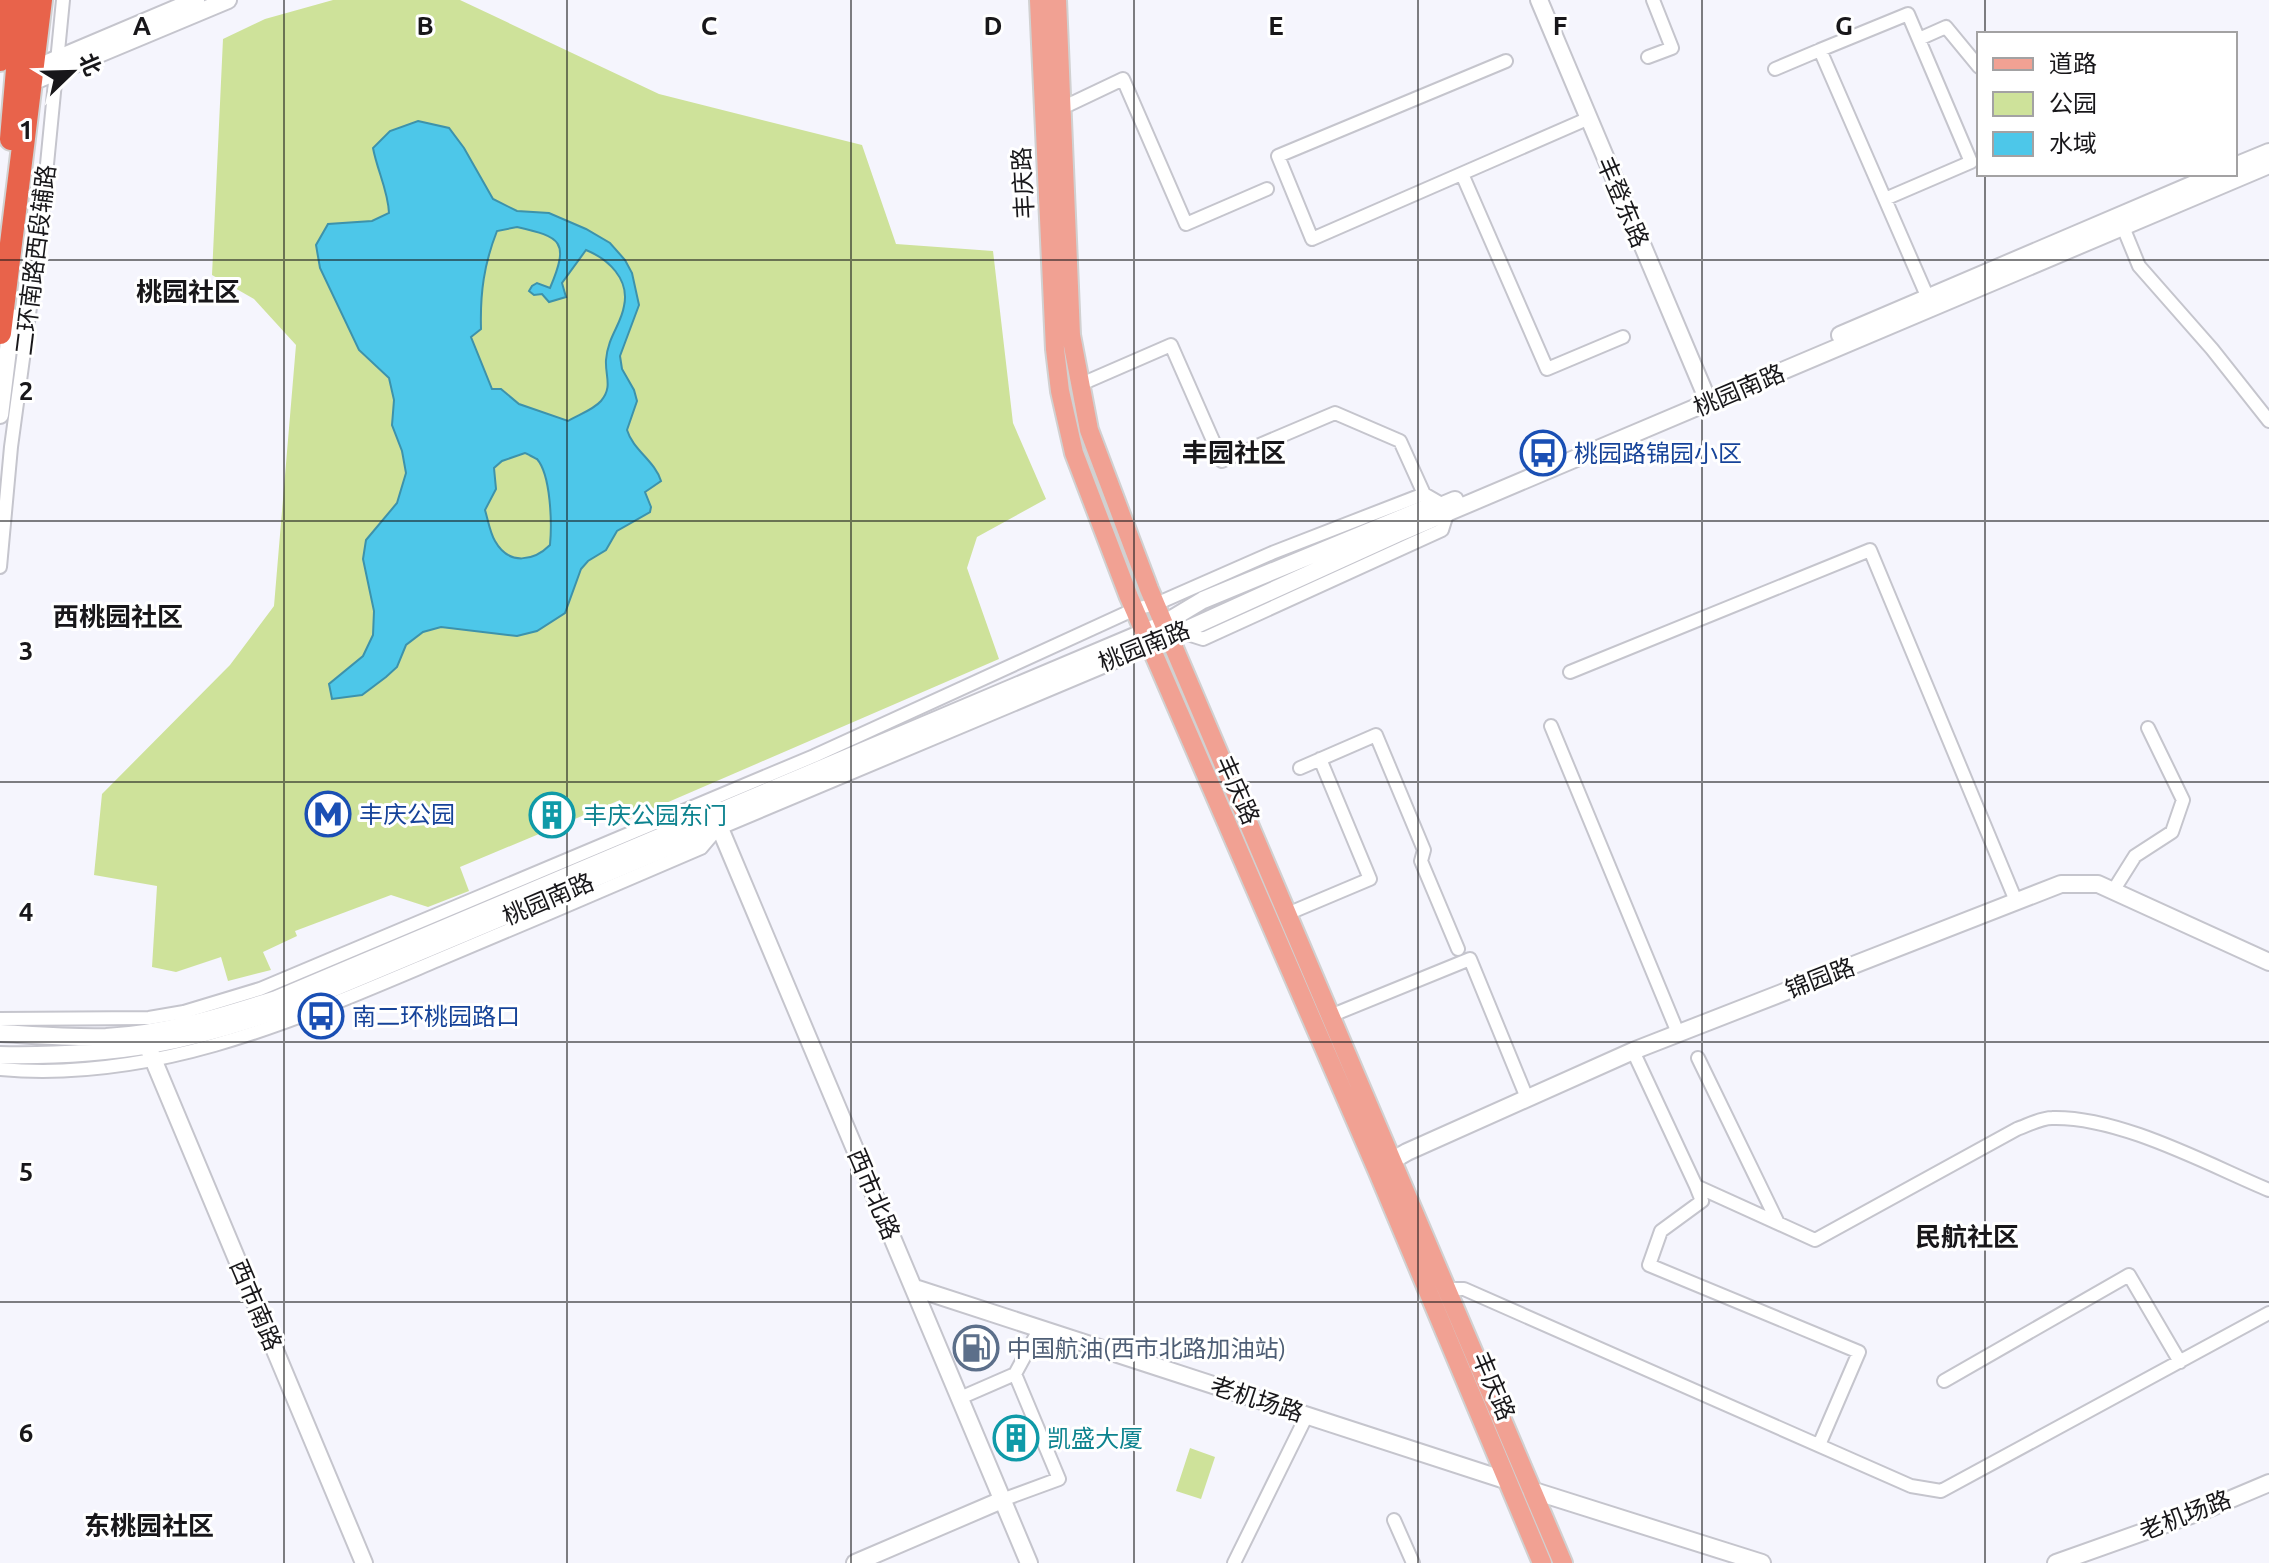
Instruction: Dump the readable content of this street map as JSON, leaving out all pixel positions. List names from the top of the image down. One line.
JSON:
{"streets":{"main road":["丰庆路","丰登东路","桃园南路","锦园路","西市北路","西市南路","老机场路"],"street":["二环南路西段辅路"]},"crossings":[["丰庆路","桃园南路"],["丰庆路","锦园路"],["丰庆路","老机场路"],["丰登东路","桃园南路"],["桃园南路","西市北路"],["桃园南路","西市南路"],["西市北路","老机场路"]],"districts":["桃园社区","丰园社区","西桃园社区","民航社区","东桃园社区"],"places":{"bus stop":["桃园路锦园小区","南二环桃园路口"],"metro station":["丰庆公园"],"building":["丰庆公园东门","凯盛大厦"],"fuel station":["中国航油(西市北路加油站)"]},"legend":["道路","公园","水域"],"north":"top right","grid":{"columns":["A","B","C","D","E","F","G"],"rows":["1","2","3","4","5","6"]}}
